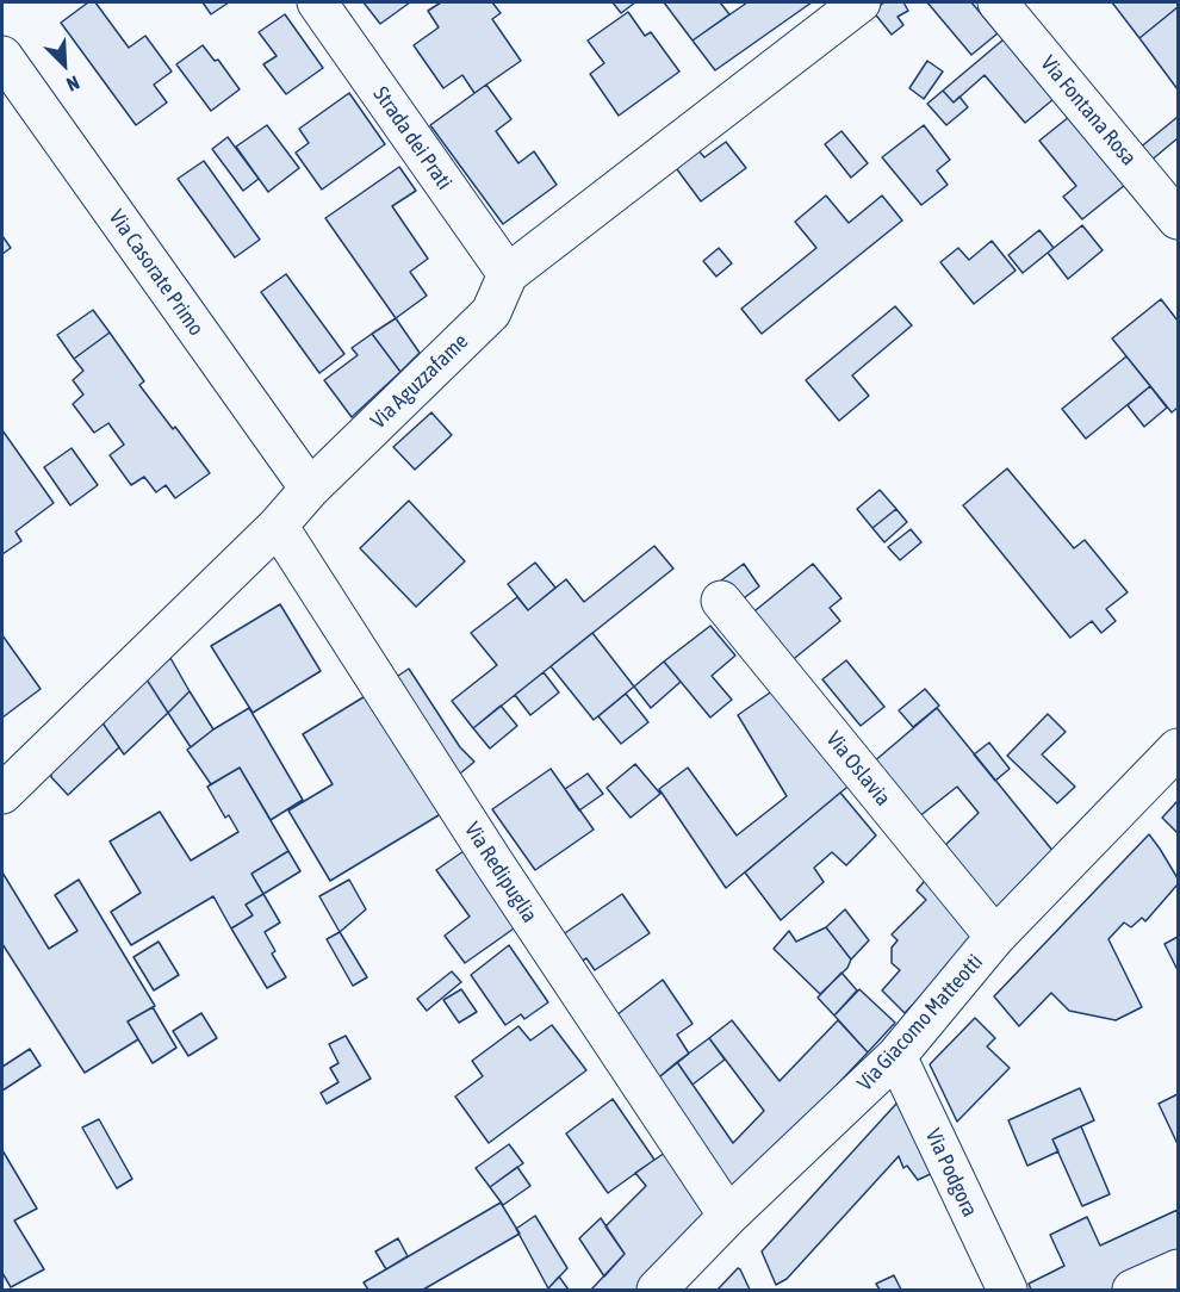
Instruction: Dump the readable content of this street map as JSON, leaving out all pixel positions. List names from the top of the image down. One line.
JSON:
{"streets":{"street":["Via Fontana Rosa","Strada dei Prati","Via Casorate Primo","Via Aguzzafame","Via Oslavia","Via Redipuglia","Via Giacomo Matteotti","Via Podgora"]},"crossings":[["Strada dei Prati","Via Aguzzafame"],["Via Casorate Primo","Via Aguzzafame"],["Via Aguzzafame","Via Redipuglia"],["Via Oslavia","Via Giacomo Matteotti"],["Via Redipuglia","Via Giacomo Matteotti"],["Via Giacomo Matteotti","Via Podgora"]],"north":"bottom right"}
